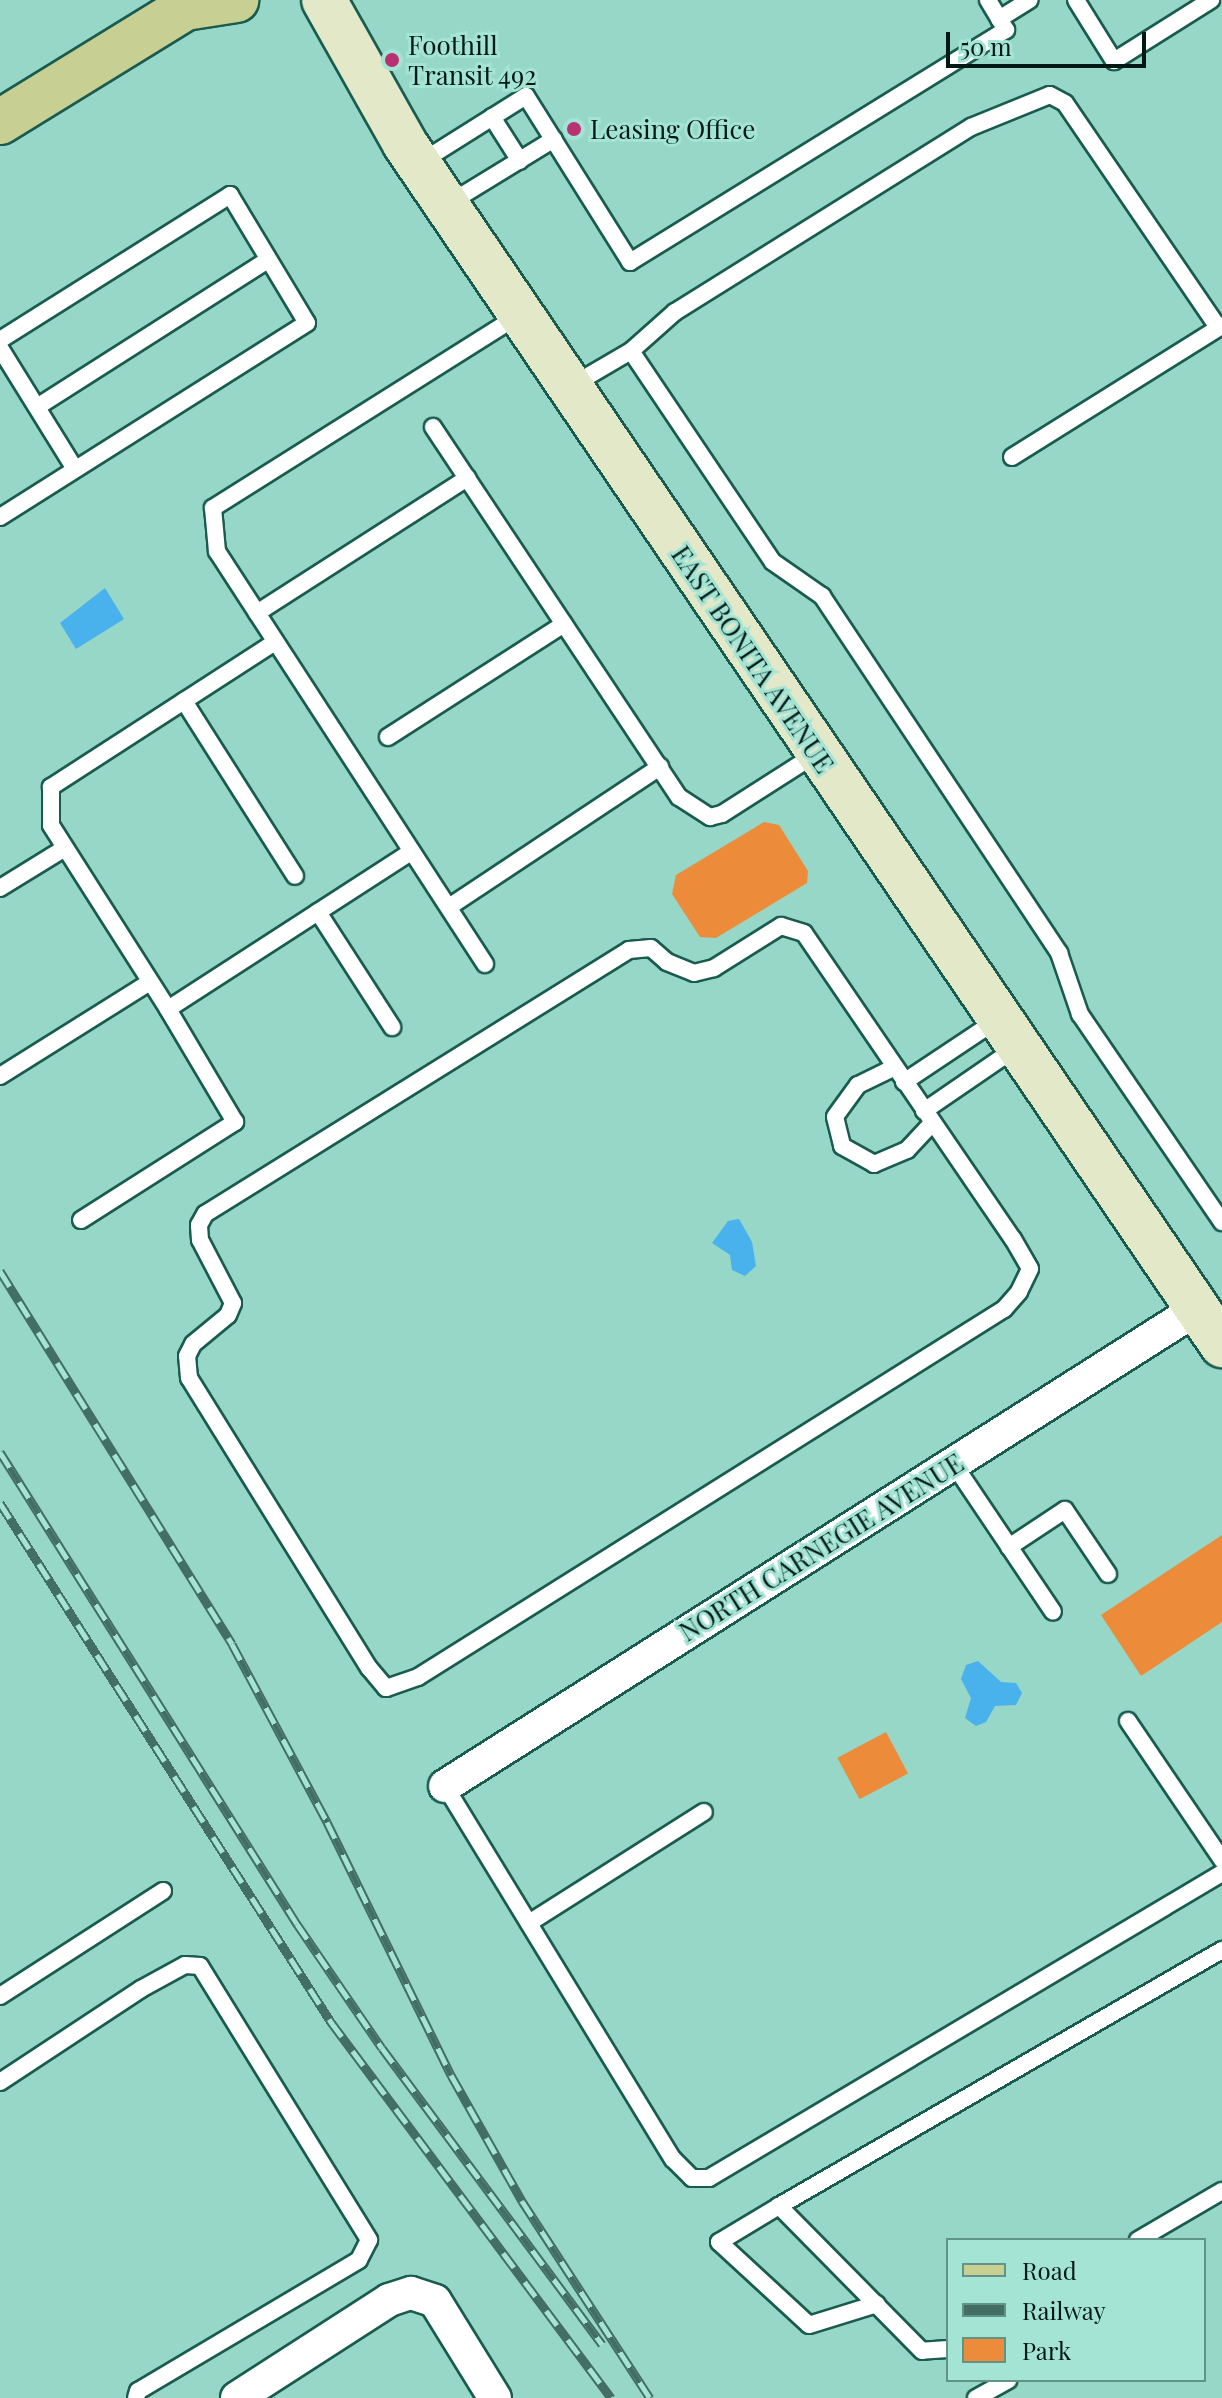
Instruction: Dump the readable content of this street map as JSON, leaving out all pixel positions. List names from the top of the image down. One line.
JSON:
{"streets":{"main road":["EAST BONITA AVENUE"],"street":["NORTH CARNEGIE AVENUE"]},"crossings":[["EAST BONITA AVENUE","NORTH CARNEGIE AVENUE"]],"places":["Foothill Transit 492","Leasing Office"],"legend":["Road","Railway","Park"],"scale_bar":"50 m"}
